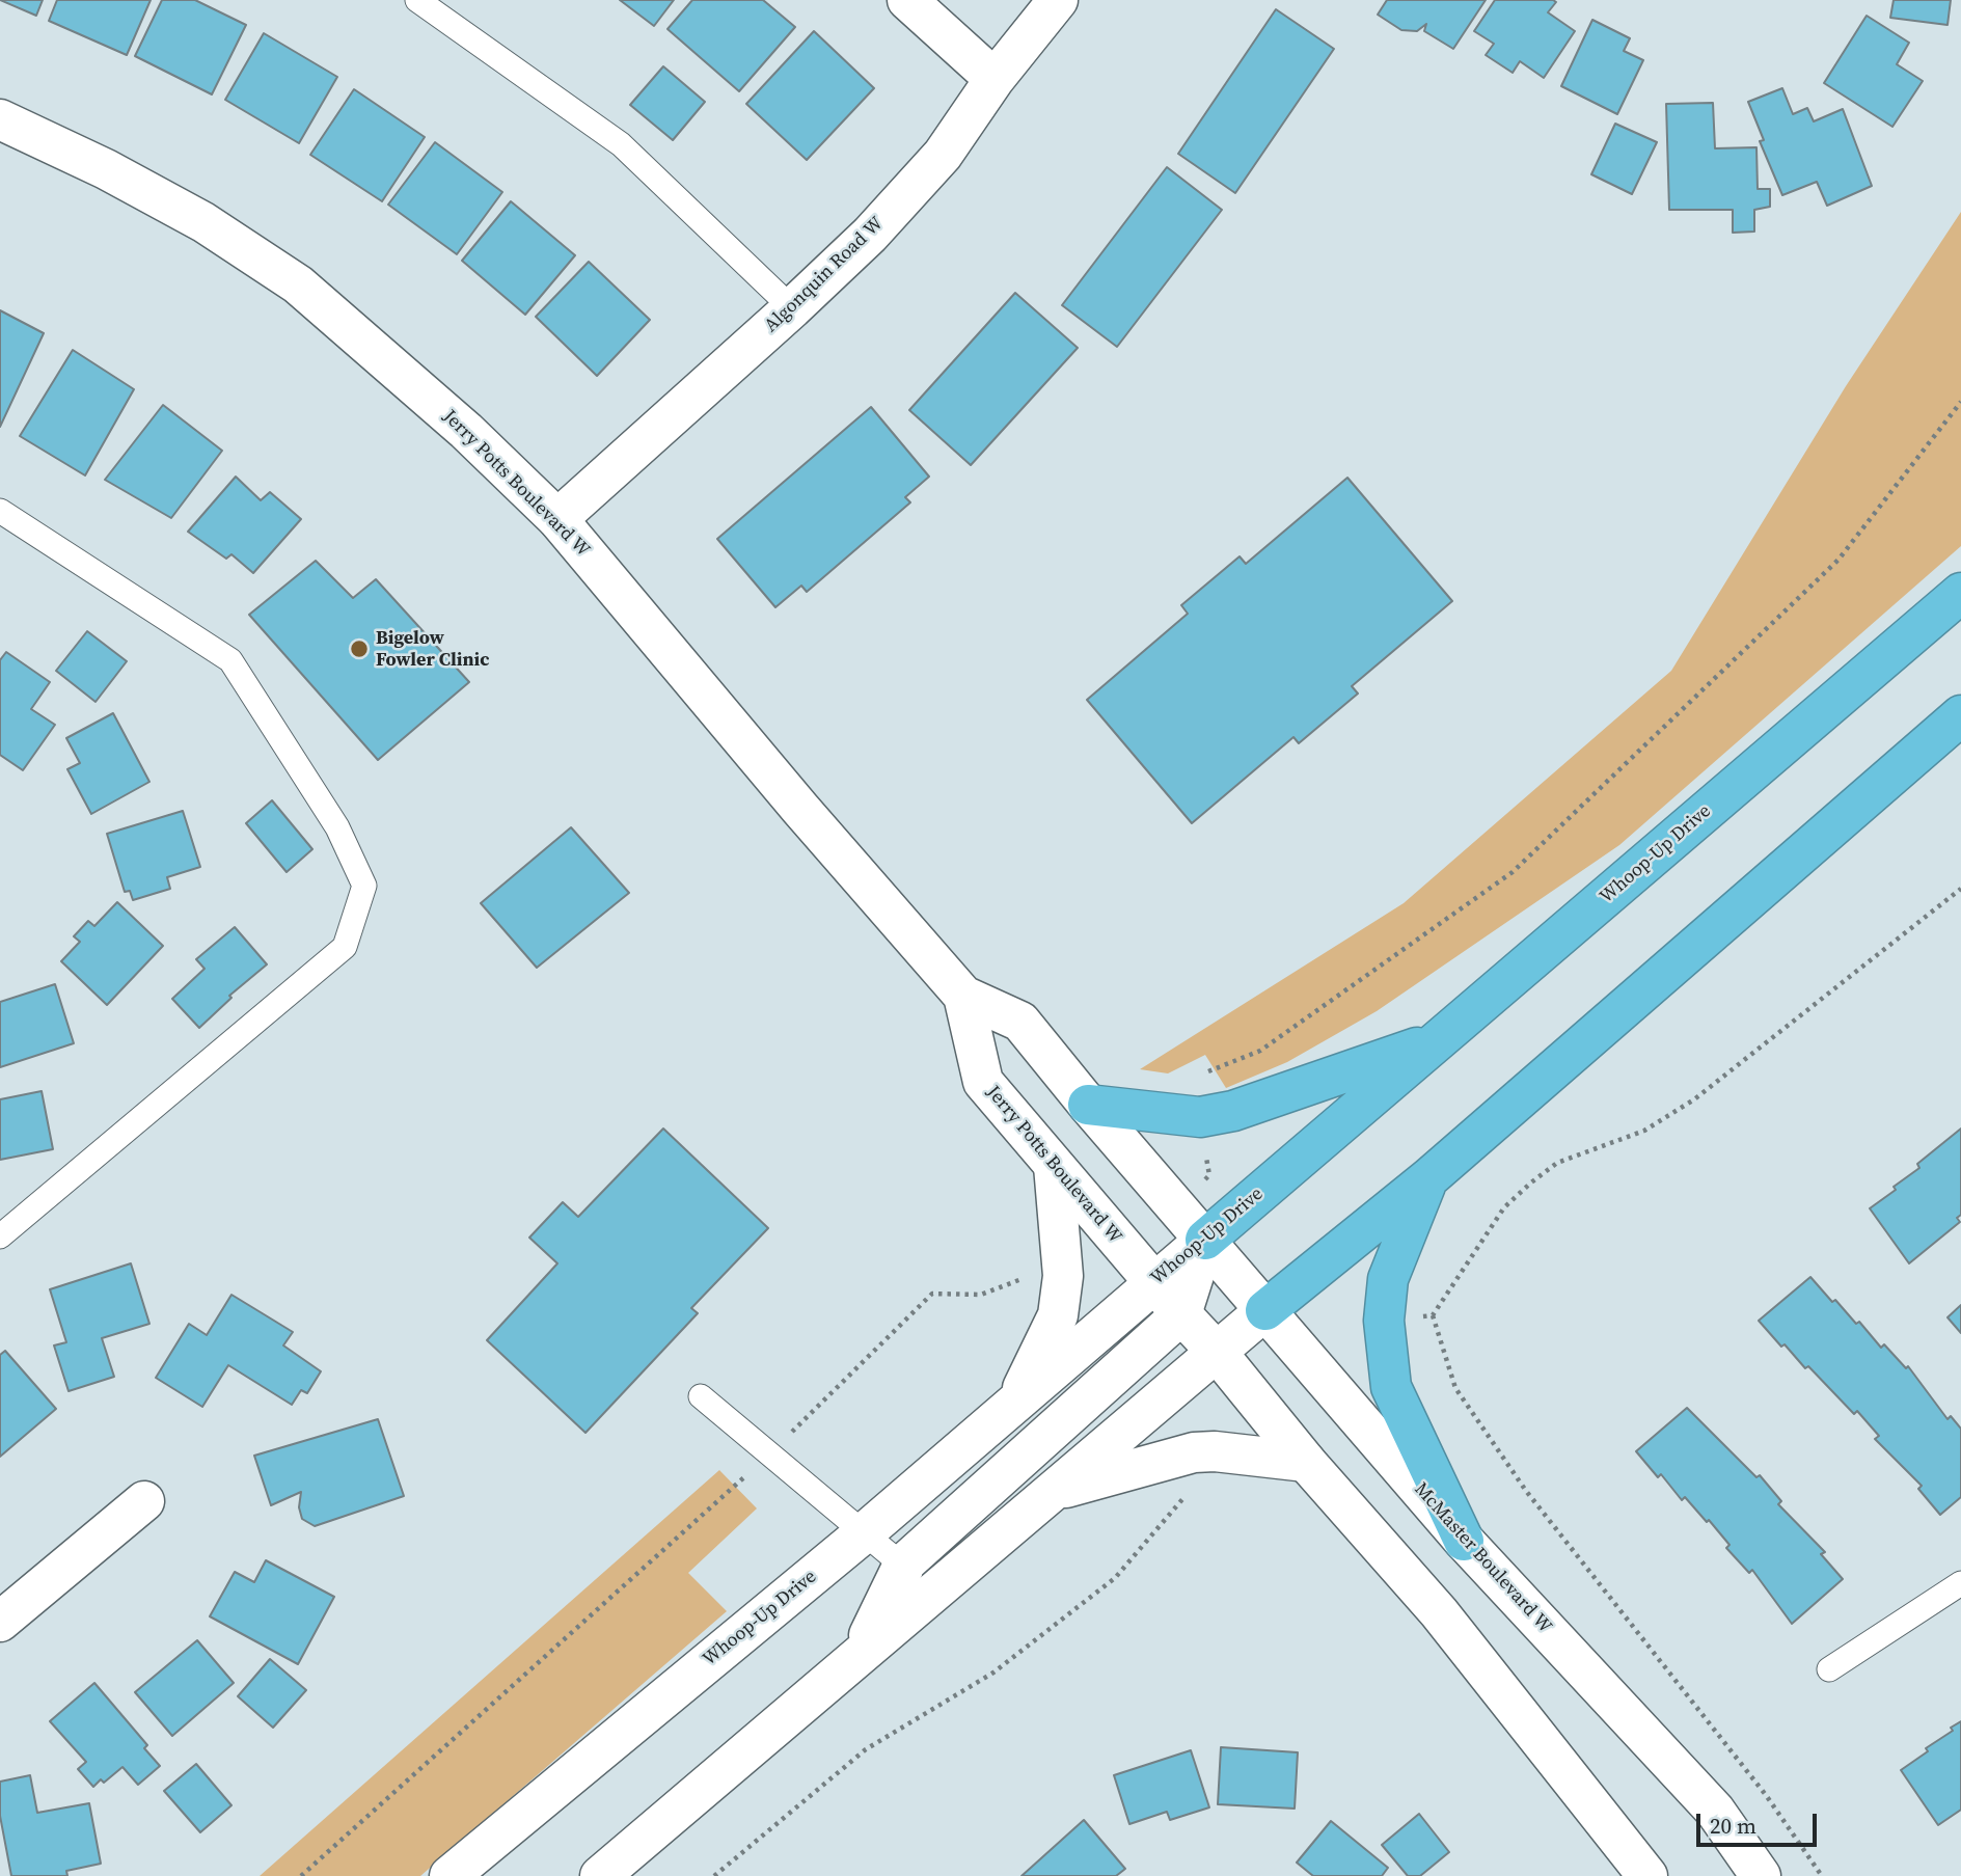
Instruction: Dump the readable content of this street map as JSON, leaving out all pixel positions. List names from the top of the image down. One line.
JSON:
{"streets":{"highway":["Whoop-Up Drive"],"street":["Algonquin Road W","Jerry Potts Boulevard W","McMaster Boulevard W"]},"crossings":[["Algonquin Road W","Jerry Potts Boulevard W"],["Jerry Potts Boulevard W","Whoop-Up Drive"],["Jerry Potts Boulevard W","McMaster Boulevard W"],["Whoop-Up Drive","McMaster Boulevard W"]],"places":["Bigelow Fowler Clinic"],"scale_bar":"20 m"}
